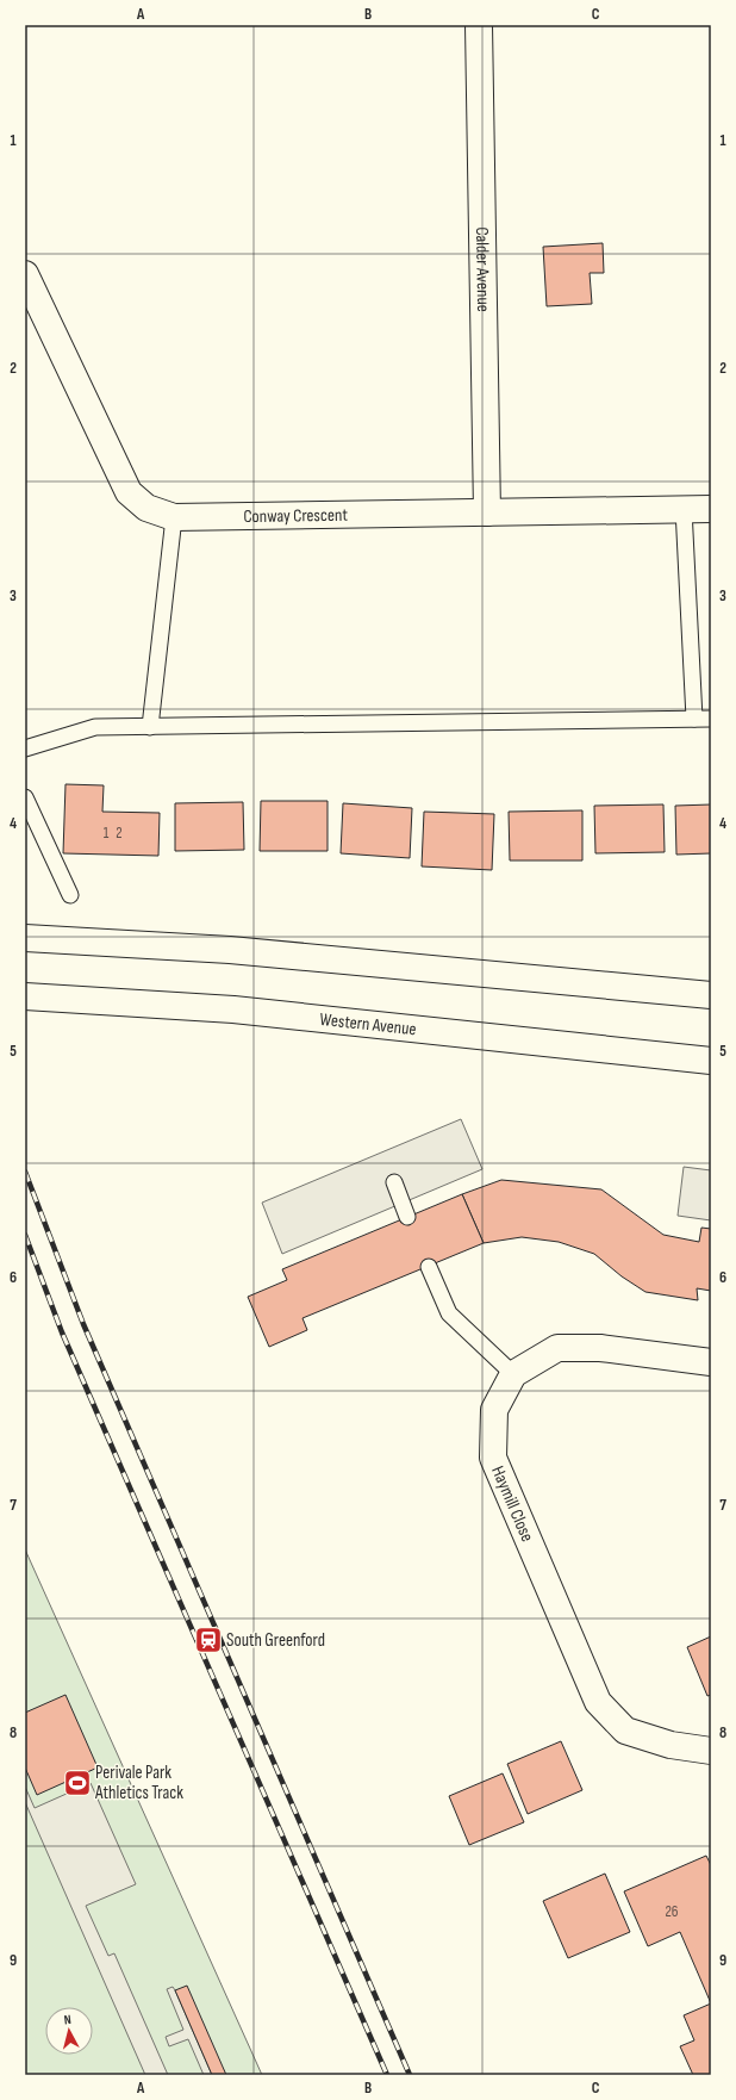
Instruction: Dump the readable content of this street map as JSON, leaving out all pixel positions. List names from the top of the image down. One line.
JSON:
{"streets":{"main road":["Calder Avenue","Conway Crescent","Western Avenue","Haymill Close"]},"crossings":[["Calder Avenue","Conway Crescent"]],"places":{"station":["South Greenford"],"sports":["Perivale Park Athletics Track"]},"house_numbers":["1","2","26"],"north":"top","grid":{"columns":["A","B","C"],"rows":["1","2","3","4","5","6","7","8","9"]}}
